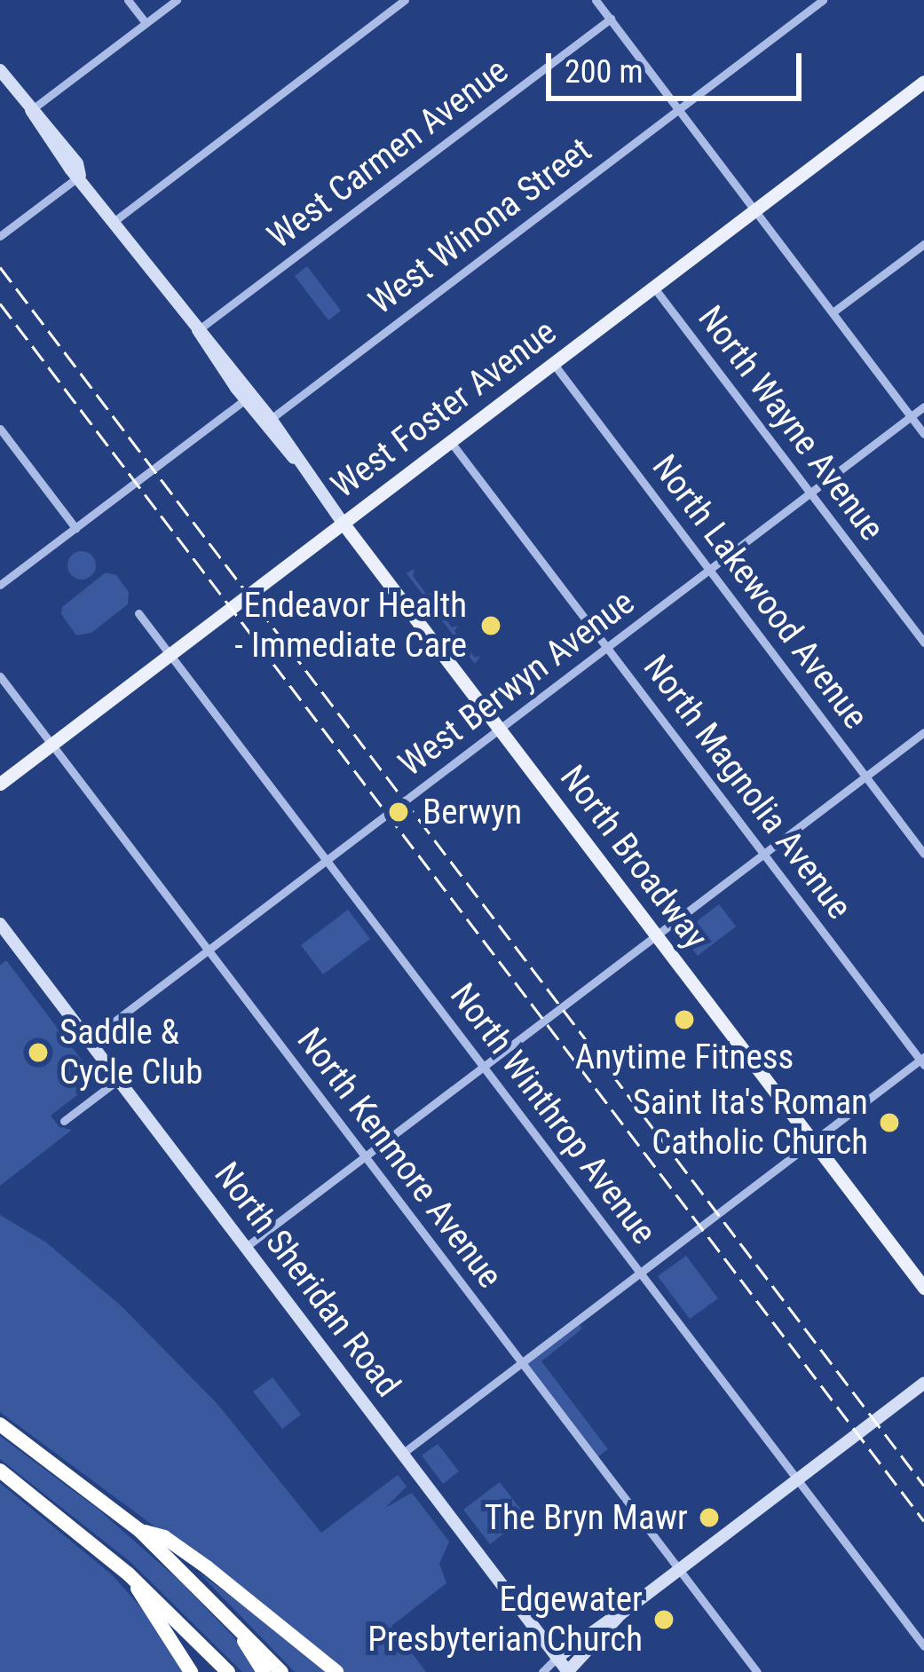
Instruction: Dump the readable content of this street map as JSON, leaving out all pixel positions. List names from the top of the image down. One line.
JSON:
{"streets":{"main road":["West Foster Avenue","North Broadway","North Sheridan Road"],"street":["West Carmen Avenue","West Winona Street","North Wayne Avenue","North Lakewood Avenue","West Berwyn Avenue","North Magnolia Avenue","North Winthrop Avenue","North Kenmore Avenue"]},"crossings":[["West Carmen Avenue","North Broadway"],["West Winona Street","North Broadway"],["West Foster Avenue","North Wayne Avenue"],["West Foster Avenue","North Lakewood Avenue"],["West Foster Avenue","North Magnolia Avenue"],["West Foster Avenue","North Broadway"],["West Foster Avenue","North Winthrop Avenue"],["West Foster Avenue","North Kenmore Avenue"],["North Wayne Avenue","West Berwyn Avenue"],["North Lakewood Avenue","West Berwyn Avenue"],["West Berwyn Avenue","North Magnolia Avenue"],["West Berwyn Avenue","North Broadway"],["West Berwyn Avenue","North Winthrop Avenue"],["West Berwyn Avenue","North Kenmore Avenue"],["West Berwyn Avenue","North Sheridan Road"]],"places":["Endeavor Health - Immediate Care","Berwyn","Anytime Fitness","Saddle & Cycle Club","Saint Ita's Roman Catholic Church","The Bryn Mawr","Edgewater Presbyterian Church"],"scale_bar":"200 m"}
